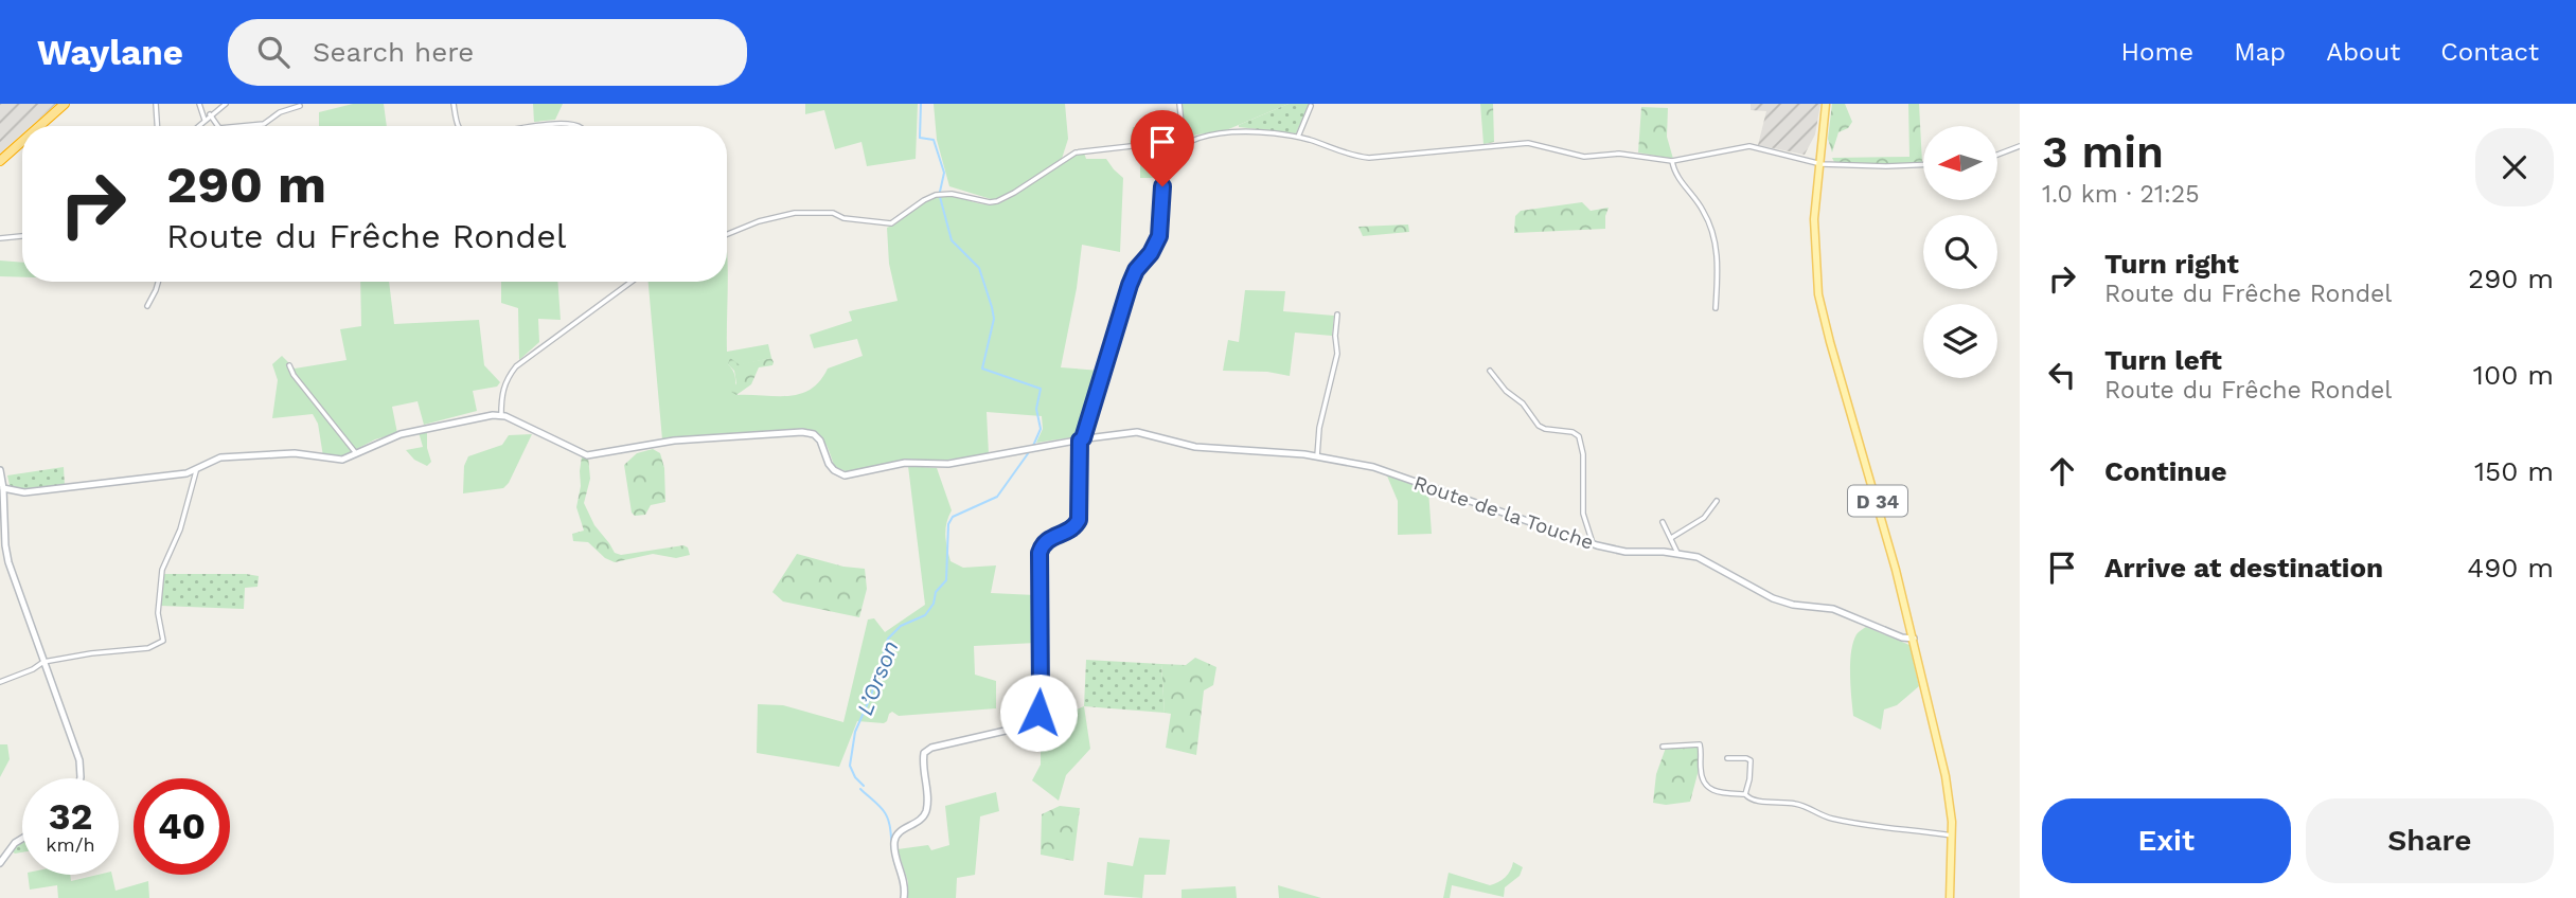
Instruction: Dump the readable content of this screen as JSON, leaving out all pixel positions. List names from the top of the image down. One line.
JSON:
{"streets":{"main road":["D 34"],"street":["Route de la Touche"]},"crossings":[["D 34","Route de la Touche"]],"water":["L’Orson"],"north":"left","page":{"header":"Waylane","search":"Search here","nav":["Home","Map","About","Contact"],"heading":["3 min","1.0 km · 21:25"],"turn":["290 m","Route du Frêche Rondel"],"list":[{"name":"Turn right","note":"Route du Frêche Rondel","value":"290 m"},{"name":"Turn left","note":"Route du Frêche Rondel","value":"100 m"},{"name":"Continue","value":"150 m"},{"name":"Arrive at destination","value":"490 m"}],"speed":"32 km/h","limit":"40","buttons":["Exit","Share"]}}
